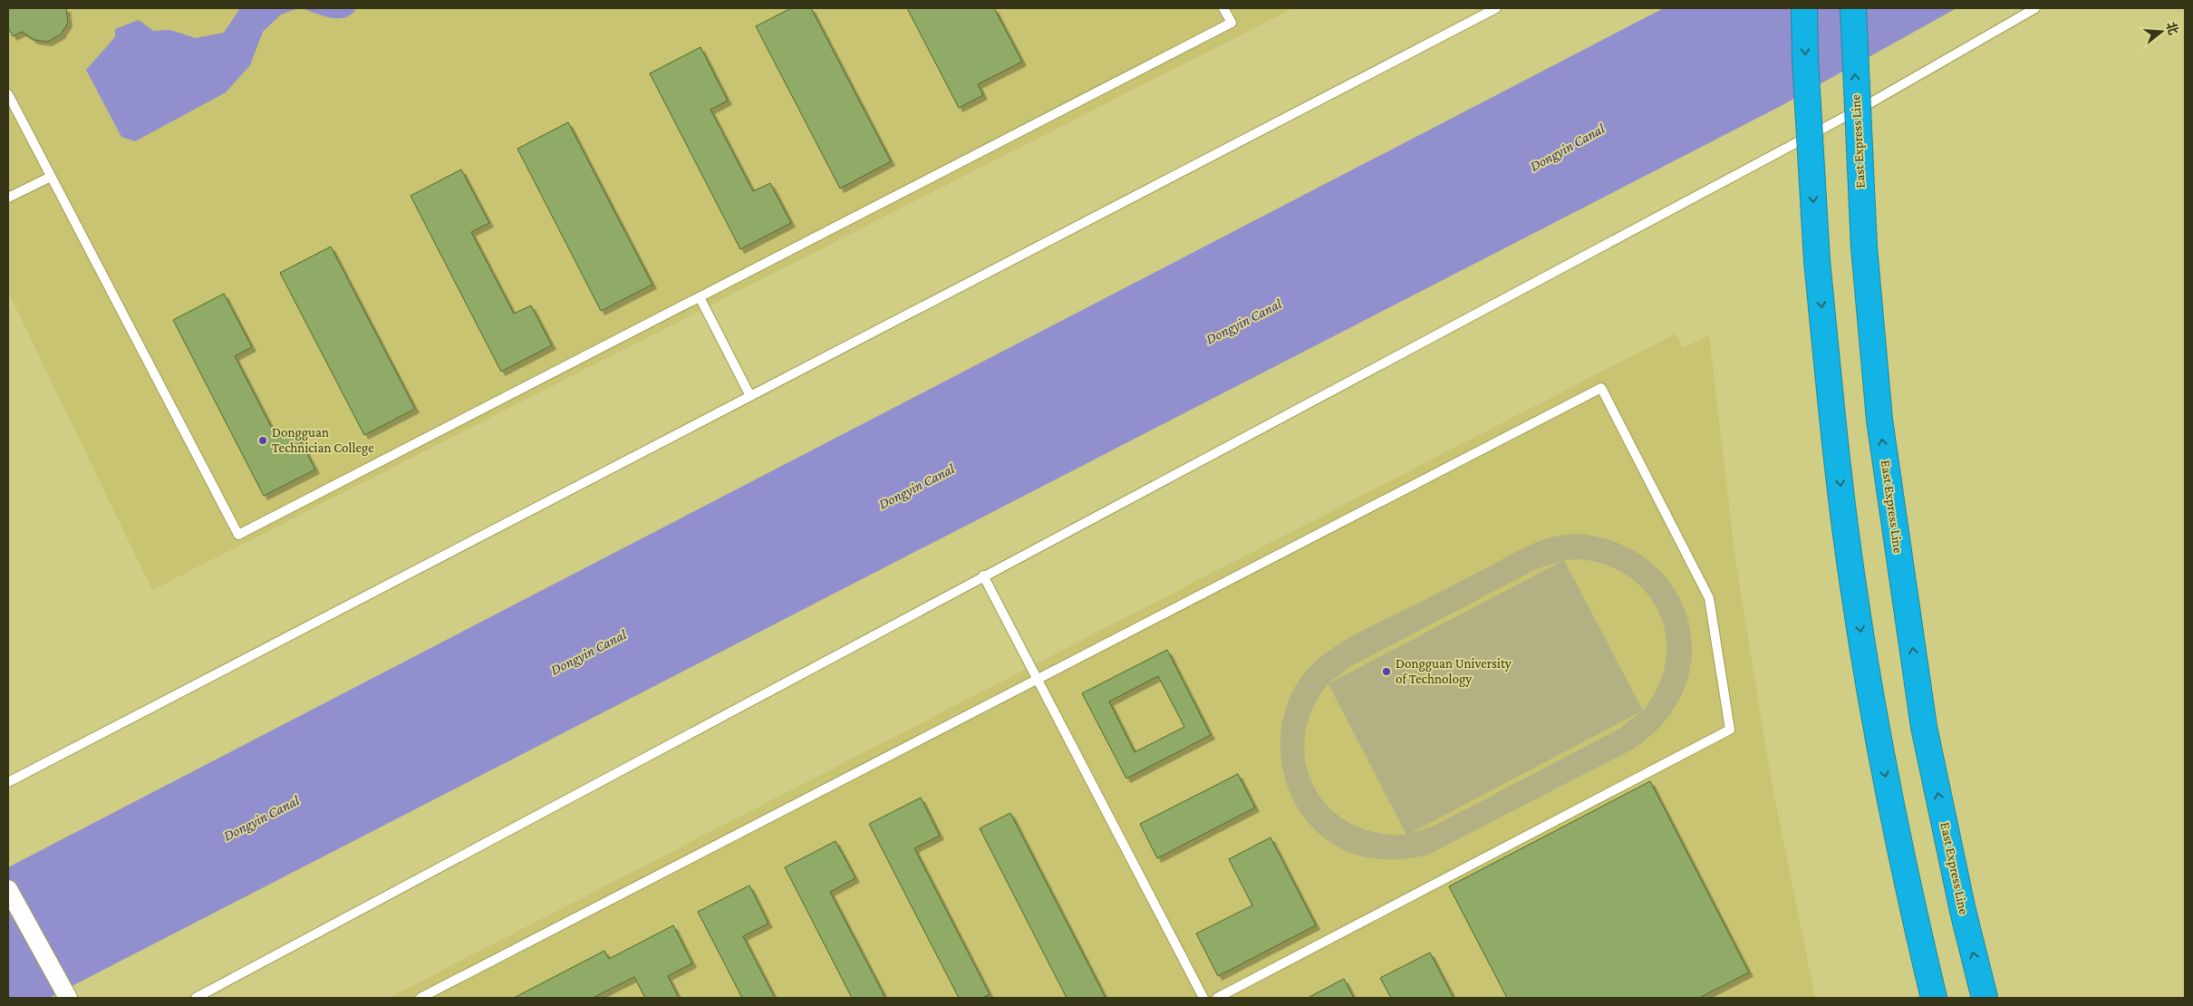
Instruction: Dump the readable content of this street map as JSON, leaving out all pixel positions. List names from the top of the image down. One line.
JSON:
{"streets":{"highway":["East Express Line"]},"water":["Dongyin Canal"],"places":["Dongguan Technician College","Dongguan University of Technology"],"north":"right"}
